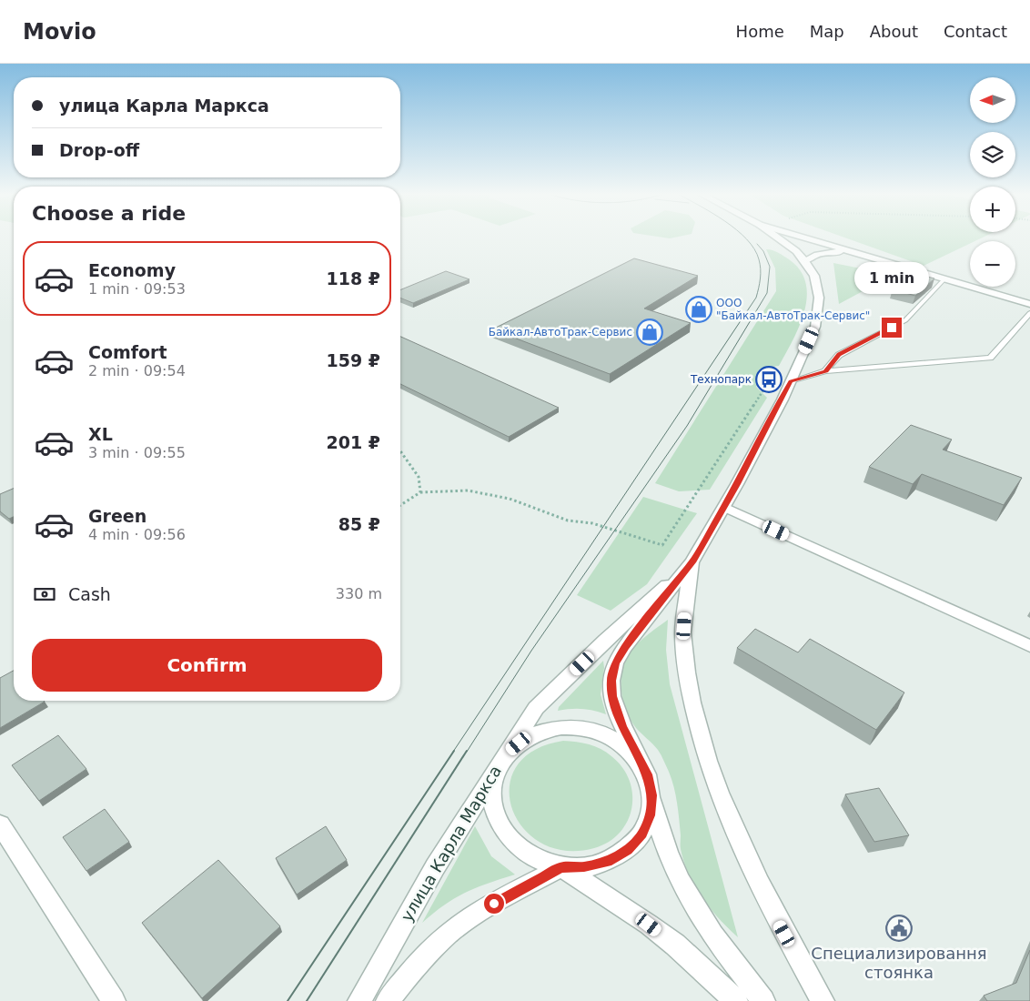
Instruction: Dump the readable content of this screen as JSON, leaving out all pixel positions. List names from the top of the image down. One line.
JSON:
{"streets":{"street":["улица Карла Маркса"]},"places":{"shop":["ООО \"Байкал-АвтоТрак-Сервис\"","Байкал-АвтоТрак-Сервис"],"bus stop":["Технопарк"],"public building":["Специализировання стоянка"]},"north":"left","page":{"header":"Movio","nav":["Home","Map","About","Contact"],"map_buttons":["+","−"],"banner":["улица Карла Маркса","Drop-off"],"heading":"Choose a ride","list":[{"name":"Economy","note":"1 min · 09:53","value":"118 ₽"},{"name":"Comfort","note":"2 min · 09:54","value":"159 ₽"},{"name":"XL","note":"3 min · 09:55","value":"201 ₽"},{"name":"Green","note":"4 min · 09:56","value":"85 ₽"}],"bubble":"1 min","pay":["Cash","330 m"],"buttons":"Confirm"}}
